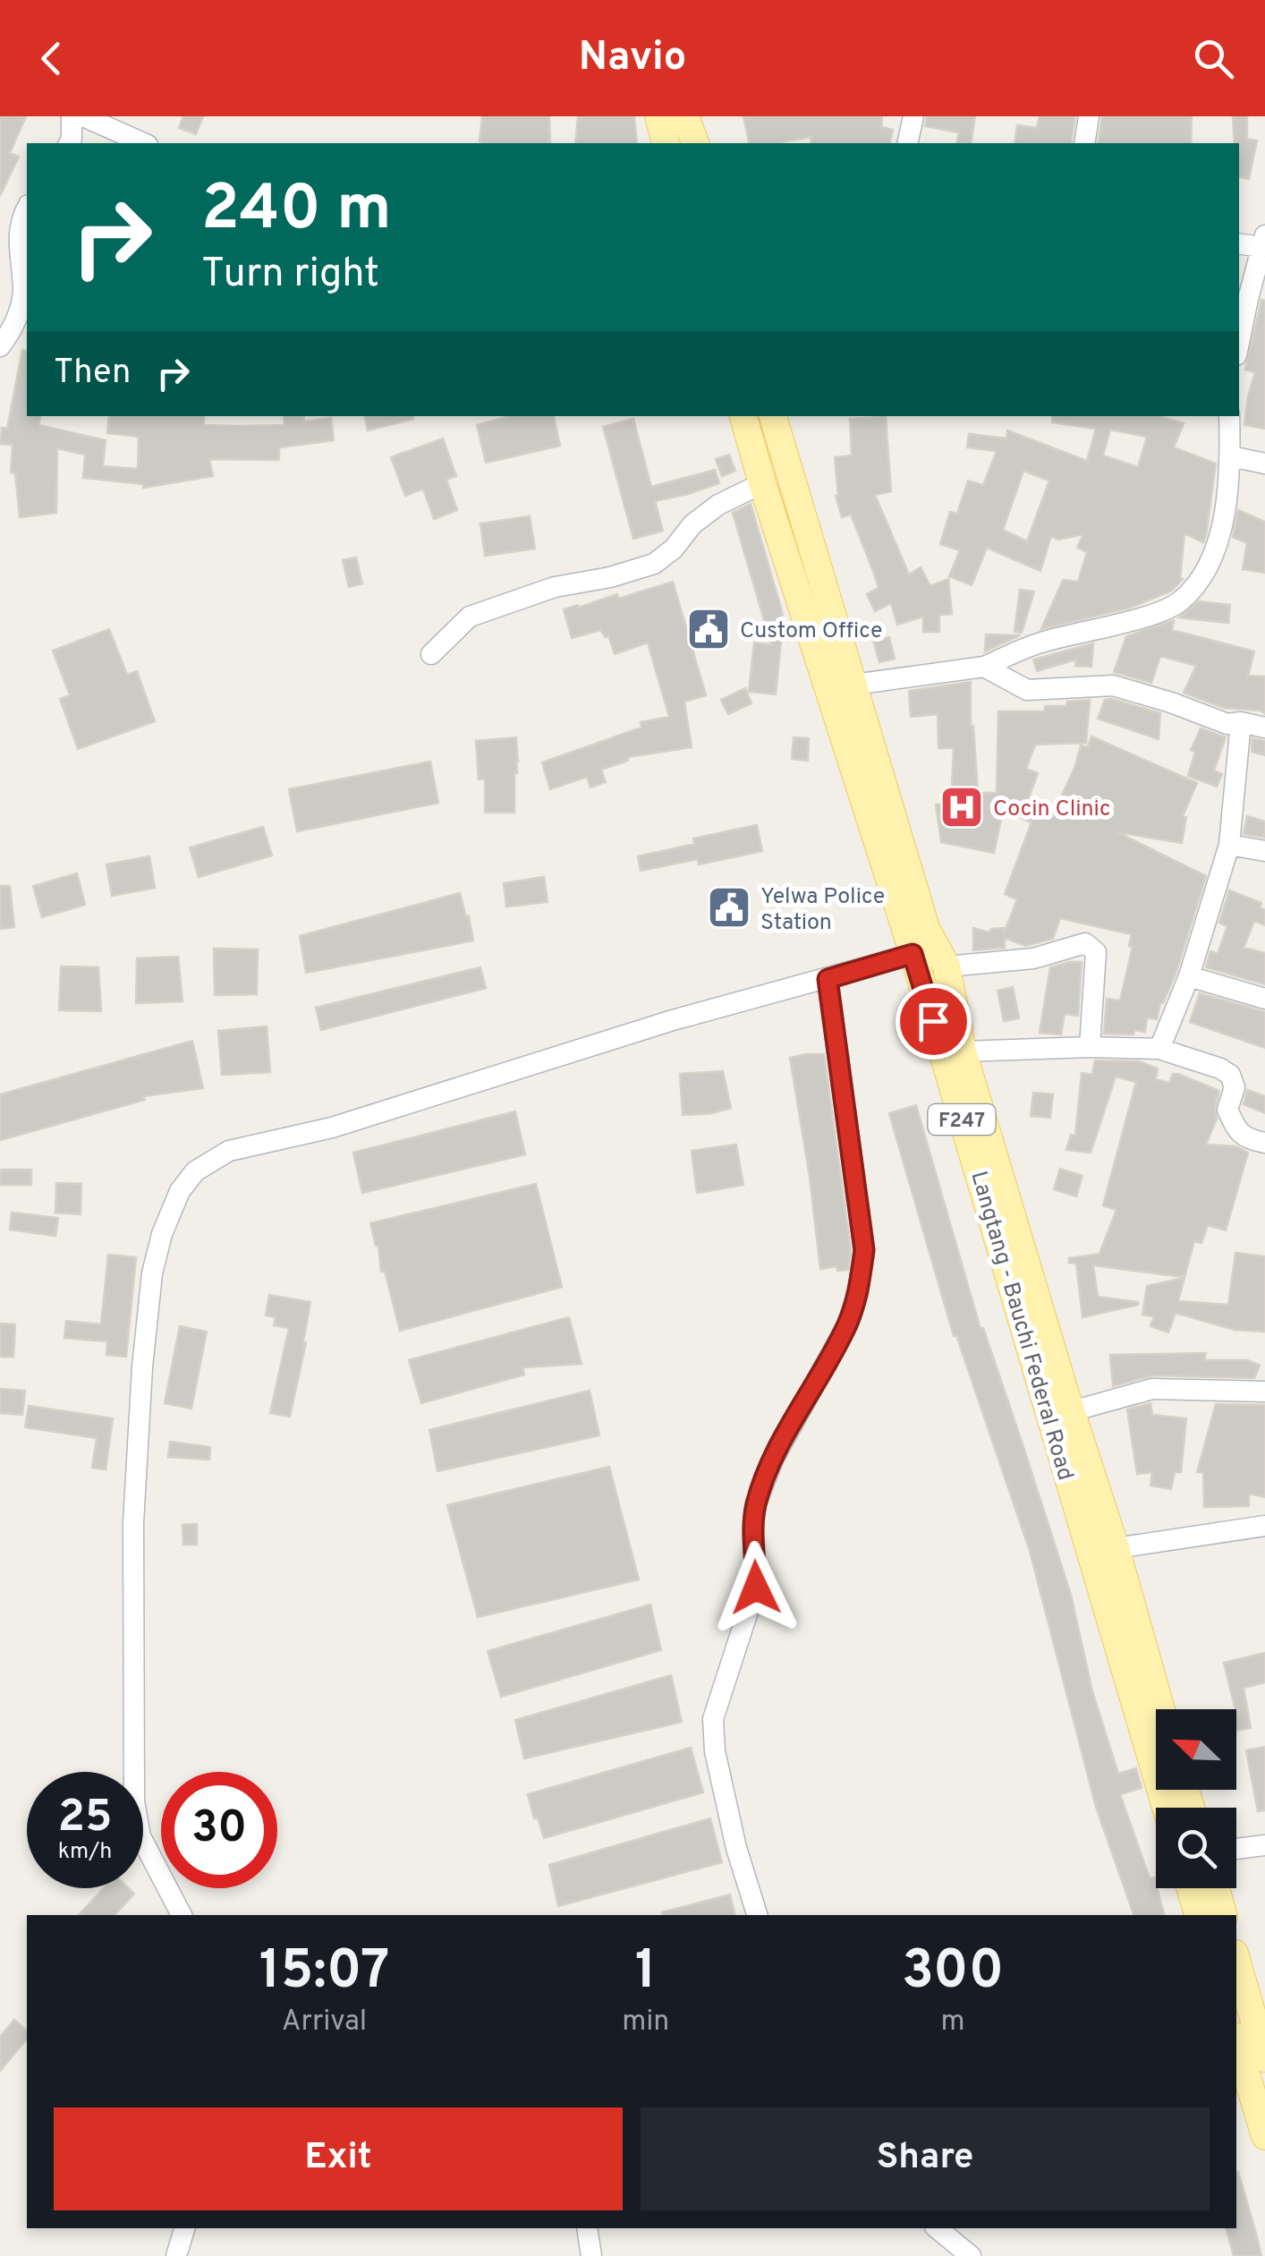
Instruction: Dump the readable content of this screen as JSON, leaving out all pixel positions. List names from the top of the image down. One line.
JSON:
{"streets":{"main road":["F247","Langtang - Bauchi Federal Road"]},"places":{"public building":["Custom Office","Yelwa Police Station"],"hospital":["Cocin Clinic"]},"north":"top left","page":{"header":"Navio","turn":["240 m","Turn right"],"then":"Then","speed":"25 km/h","limit":"30","eta":["15:07","Arrival","1","min","300","m"],"buttons":["Exit","Share"]}}
